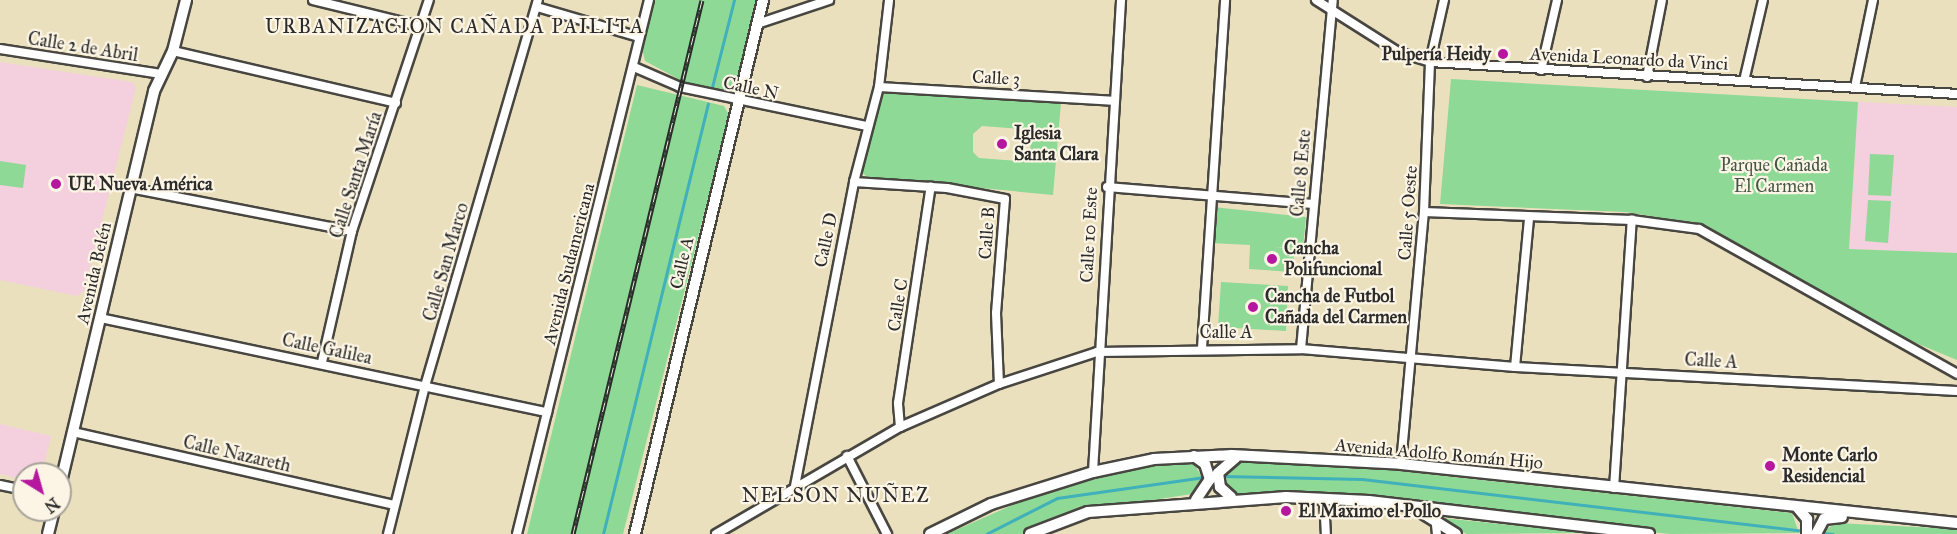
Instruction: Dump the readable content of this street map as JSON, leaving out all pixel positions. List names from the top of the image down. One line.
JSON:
{"streets":{"main road":["Calle A","Avenida Belén","Avenida Adolfo Román Hijo"],"street":["Calle 2 de Abril","Avenida Leonardo da Vinci","Calle 3","Calle N","Calle 8 Este","Calle Santa María","Calle 5 Oeste","Calle B","Calle 10 Este","Calle D","Calle San Marco","Avenida Sudamericana","Calle C","Calle Galilea","Calle Nazareth"]},"crossings":[["Calle 2 de Abril","Avenida Belén"],["Avenida Leonardo da Vinci","Calle 8 Este"],["Avenida Leonardo da Vinci","Calle 5 Oeste"],["Calle 3","Calle 10 Este"],["Calle 3","Calle D"],["Calle N","Calle D"],["Calle N","Calle A"],["Calle N","Avenida Sudamericana"],["Calle 8 Este","Calle A"],["Calle Santa María","Calle Galilea"],["Calle 5 Oeste","Calle A"],["Calle 5 Oeste","Avenida Adolfo Román Hijo"],["Calle B","Calle D"],["Calle B","Calle A"],["Calle B","Calle C"],["Calle 10 Este","Calle A"],["Calle 10 Este","Avenida Adolfo Román Hijo"],["Calle D","Calle A"],["Calle San Marco","Calle Galilea"],["Calle San Marco","Calle Nazareth"],["Calle A","Calle C"],["Avenida Sudamericana","Calle Galilea"],["Avenida Belén","Calle Galilea"],["Avenida Belén","Calle Nazareth"]],"districts":["URBANIZACION CAÑADA PAILITA","NELSON NUÑEZ"],"parks":["Parque Cañada El Carmen"],"places":["Pulpería Heidy","Iglesia Santa Clara","UE Nueva América","Cancha Polifuncional","Cancha de Futbol Cañada del Carmen","Monte Carlo Residencial","El Maximo el Pollo"],"north":"bottom right"}
